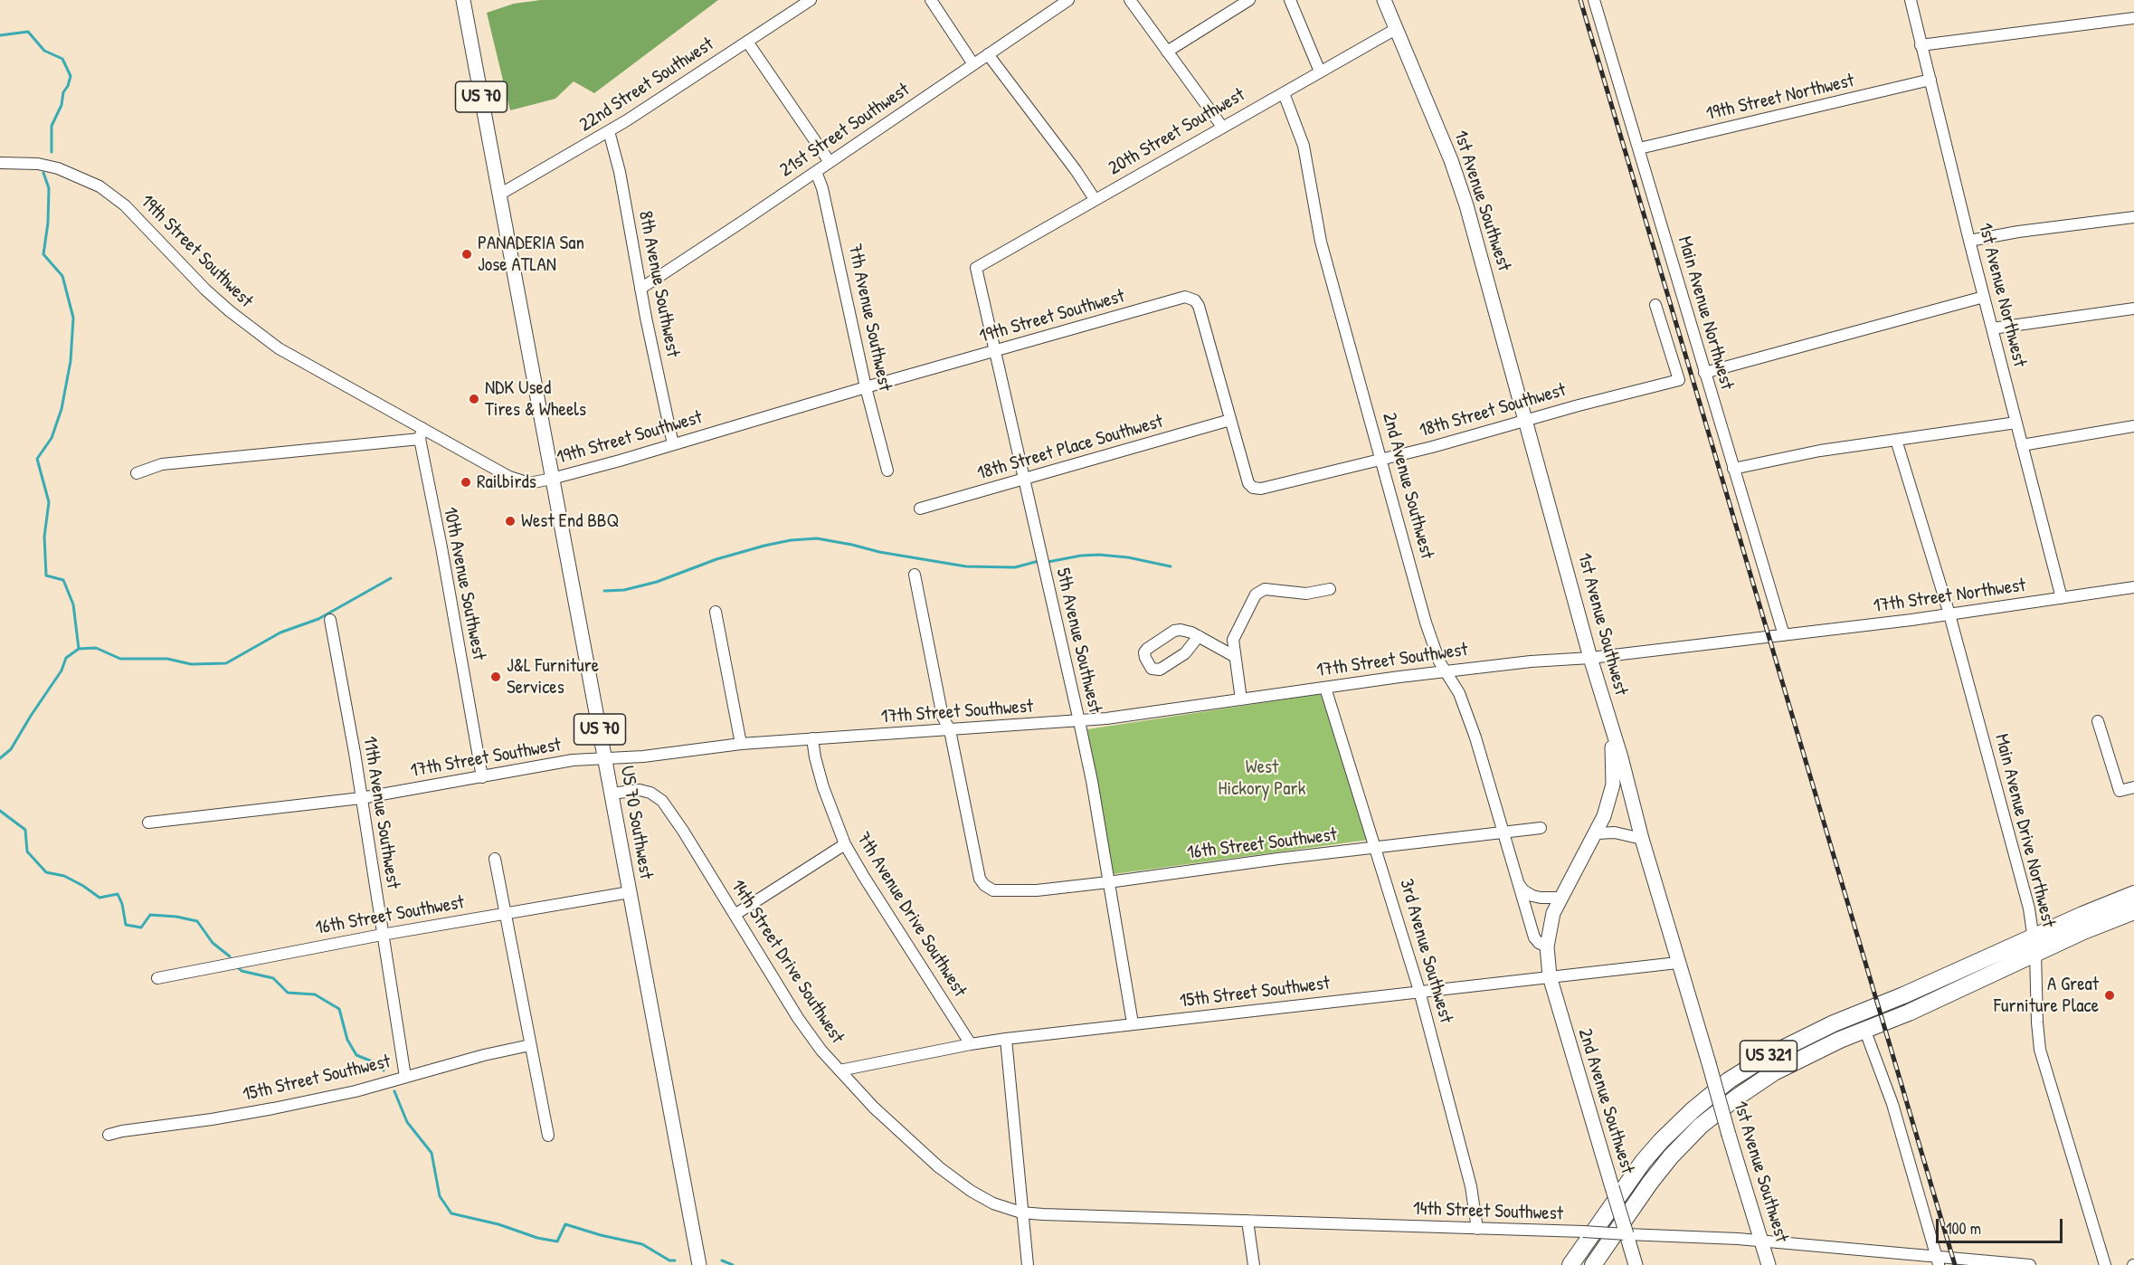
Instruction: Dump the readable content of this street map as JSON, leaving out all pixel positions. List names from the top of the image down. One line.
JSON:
{"streets":{"highway":["US 321"],"main road":["US 70","1st Avenue Southwest","2nd Avenue Southwest","US 70 Southwest"],"street":["22nd Street Southwest","19th Street Northwest","21st Street Southwest","20th Street Southwest","19th Street Southwest","8th Avenue Southwest","1st Avenue Northwest","Main Avenue Northwest","7th Avenue Southwest","18th Street Southwest","18th Street Place Southwest","10th Avenue Southwest","17th Street Northwest","5th Avenue Southwest","17th Street Southwest","11th Avenue Southwest","Main Avenue Drive Northwest","16th Street Southwest","7th Avenue Drive Southwest","3rd Avenue Southwest","14th Street Drive Southwest","15th Street Southwest","14th Street Southwest"]},"crossings":[["22nd Street Southwest","US 70"],["22nd Street Southwest","8th Avenue Southwest"],["22nd Street Southwest","US 70 Southwest"],["US 70","US 70 Southwest"],["19th Street Northwest","1st Avenue Northwest"],["19th Street Northwest","Main Avenue Northwest"],["21st Street Southwest","8th Avenue Southwest"],["21st Street Southwest","7th Avenue Southwest"],["20th Street Southwest","1st Avenue Southwest"],["20th Street Southwest","2nd Avenue Southwest"],["20th Street Southwest","5th Avenue Southwest"],["1st Avenue Southwest","18th Street Southwest"],["1st Avenue Southwest","2nd Avenue Southwest"],["1st Avenue Southwest","17th Street Southwest"],["1st Avenue Southwest","15th Street Southwest"],["1st Avenue Southwest","14th Street Southwest"],["19th Street Southwest","8th Avenue Southwest"],["19th Street Southwest","7th Avenue Southwest"],["19th Street Southwest","18th Street Southwest"],["19th Street Southwest","18th Street Place Southwest"],["19th Street Southwest","10th Avenue Southwest"],["19th Street Southwest","5th Avenue Southwest"],["19th Street Southwest","US 70 Southwest"],["1st Avenue Northwest","17th Street Northwest"],["Main Avenue Northwest","17th Street Northwest"],["18th Street Southwest","18th Street Place Southwest"],["18th Street Southwest","2nd Avenue Southwest"],["18th Street Place Southwest","5th Avenue Southwest"],["2nd Avenue Southwest","17th Street Southwest"],["2nd Avenue Southwest","16th Street Southwest"],["2nd Avenue Southwest","15th Street Southwest"],["2nd Avenue Southwest","14th Street Southwest"],["10th Avenue Southwest","17th Street Southwest"],["17th Street Northwest","17th Street Southwest"],["17th Street Northwest","Main Avenue Drive Northwest"],["5th Avenue Southwest","17th Street Southwest"],["5th Avenue Southwest","16th Street Southwest"],["5th Avenue Southwest","15th Street Southwest"],["17th Street Southwest","11th Avenue Southwest"],["17th Street Southwest","US 70 Southwest"],["17th Street Southwest","16th Street Southwest"],["17th Street Southwest","7th Avenue Drive Southwest"],["17th Street Southwest","3rd Avenue Southwest"],["11th Avenue Southwest","16th Street Southwest"],["11th Avenue Southwest","15th Street Southwest"],["US 70 Southwest","16th Street Southwest"],["US 70 Southwest","14th Street Drive Southwest"],["Main Avenue Drive Northwest","US 321"],["16th Street Southwest","3rd Avenue Southwest"],["7th Avenue Drive Southwest","15th Street Southwest"],["3rd Avenue Southwest","15th Street Southwest"],["3rd Avenue Southwest","14th Street Southwest"],["14th Street Drive Southwest","15th Street Southwest"],["14th Street Drive Southwest","14th Street Southwest"]],"parks":["West Hickory Park"],"places":["PANADERIA San Jose ATLAN","NDK Used Tires & Wheels","Railbirds","West End BBQ","J&L Furniture Services","A Great Furniture Place"],"scale_bar":"100 m"}
